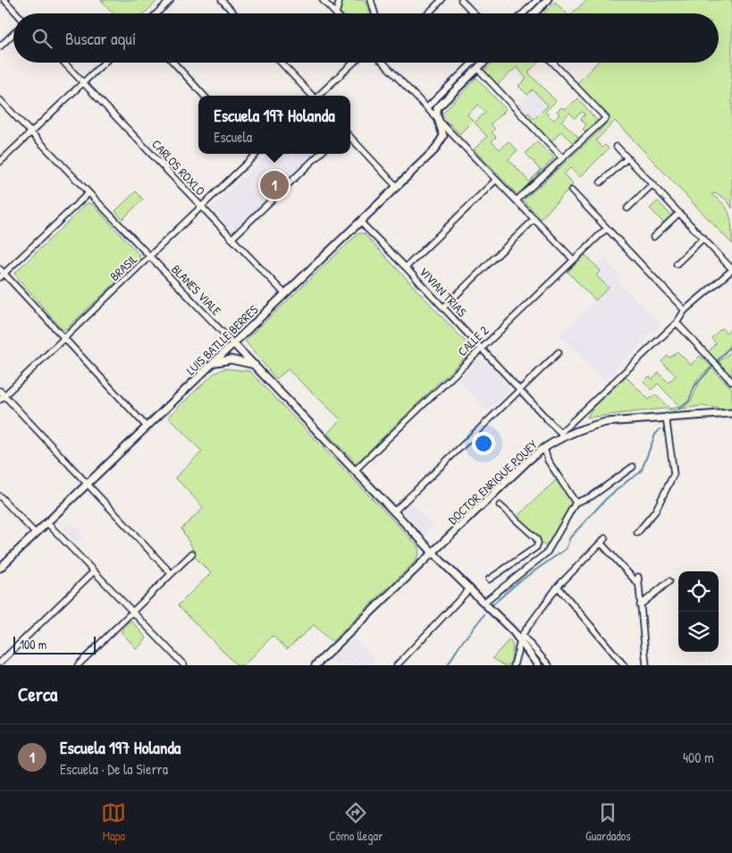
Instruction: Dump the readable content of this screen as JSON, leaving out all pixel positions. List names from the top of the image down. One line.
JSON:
{"streets":{"street":["CARLOS ROXLO","BRASIL","BLANES VIALE","VIVIAN TRIAS","LUIS BATLLE BERRES","CALLE 2","DOCTOR ENRIQUE POUEY"]},"crossings":[["CARLOS ROXLO","BRASIL"],["CARLOS ROXLO","LUIS BATLLE BERRES"],["BRASIL","BLANES VIALE"],["BLANES VIALE","LUIS BATLLE BERRES"],["BLANES VIALE","CALLE 2"],["BLANES VIALE","DOCTOR ENRIQUE POUEY"],["VIVIAN TRIAS","LUIS BATLLE BERRES"],["VIVIAN TRIAS","CALLE 2"],["VIVIAN TRIAS","DOCTOR ENRIQUE POUEY"]],"scale_bar":"100 m","page":{"search":"Buscar aquí","popup":["Escuela 197 Holanda","Escuela"],"pins":"1","scale":"100 m","heading":"Cerca","list":[{"mark":"1","name":"Escuela 197 Holanda","note":"Escuela · De la Sierra","value":"400 m"}],"nav":["Mapa","Cómo llegar","Guardados"]}}
